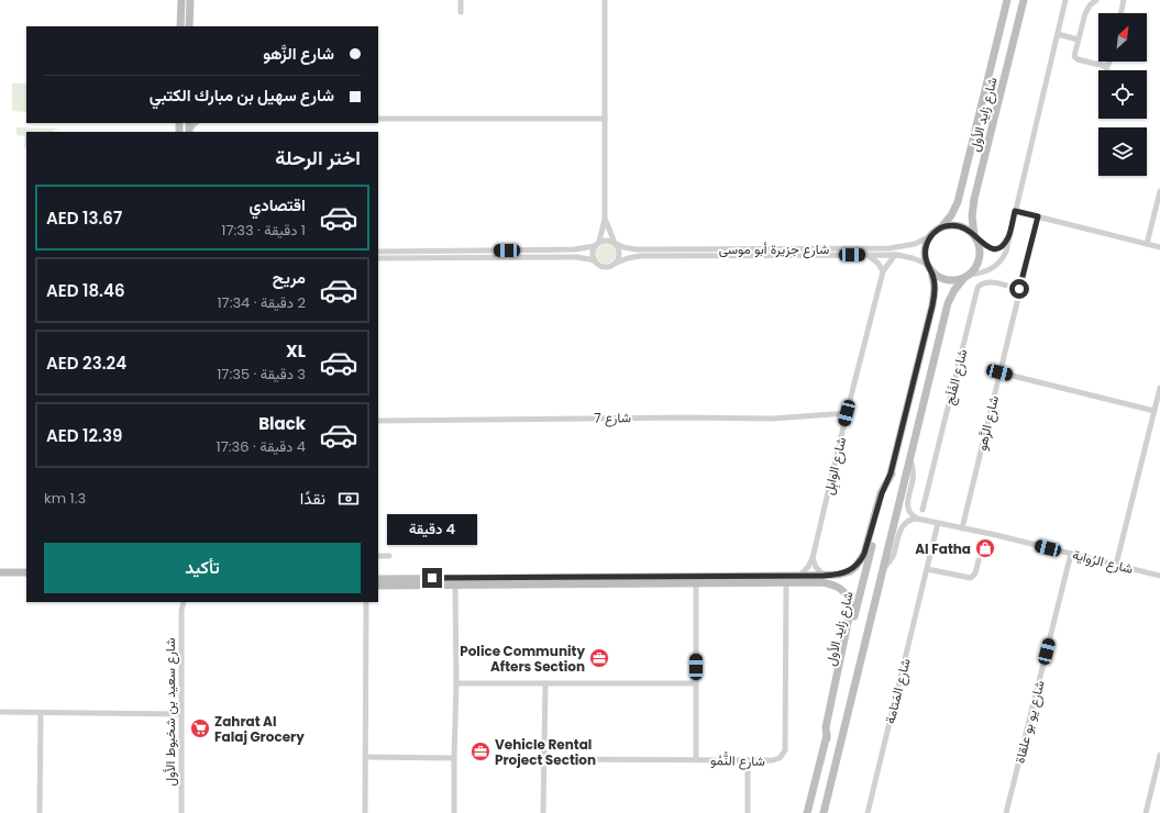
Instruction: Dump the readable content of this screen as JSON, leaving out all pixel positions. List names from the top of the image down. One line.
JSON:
{"streets":{"main road":["شارع زايد الأول"],"street":["شارع جزيرة أبو موسى","شارع الفَلَج","شارع 7","شارع الزَّهو","شارع الوابِل","شارع الرُواية","شارع المَتامة","شارع سعيد بن شخبوط الأول","شارع يو بو علقاة","شارع النُّمُو"]},"crossings":[["شارع زايد الأول","شارع جزيرة أبو موسى"],["شارع جزيرة أبو موسى","شارع الوابِل"],["شارع الفَلَج","شارع الزَّهو"],["شارع 7","شارع الوابِل"],["شارع الزَّهو","شارع الرُواية"],["شارع الرُواية","شارع المَتامة"],["شارع الرُواية","شارع يو بو علقاة"]],"places":{"shop":["Al Fatha"],"office":["Police Community Afters Section","Vehicle Rental Project Section"],"supermarket":["Zahrat Al Falaj Grocery"]},"north":"top right","page":{"banner":["شارع الزَّهو","شارع سهيل بن مبارك الكتبي"],"heading":"اختر الرحلة","list":[{"name":"اقتصادي","note":"1 دقيقة · 17:33","value":"AED 13.67"},{"name":"مريح","note":"2 دقيقة · 17:34","value":"AED 18.46"},{"name":"XL","note":"3 دقيقة · 17:35","value":"AED 23.24"},{"name":"Black","note":"4 دقيقة · 17:36","value":"AED 12.39"}],"pay":["نقدًا","1.3 km"],"bubble":"4 دقيقة","buttons":"تأكيد"}}
